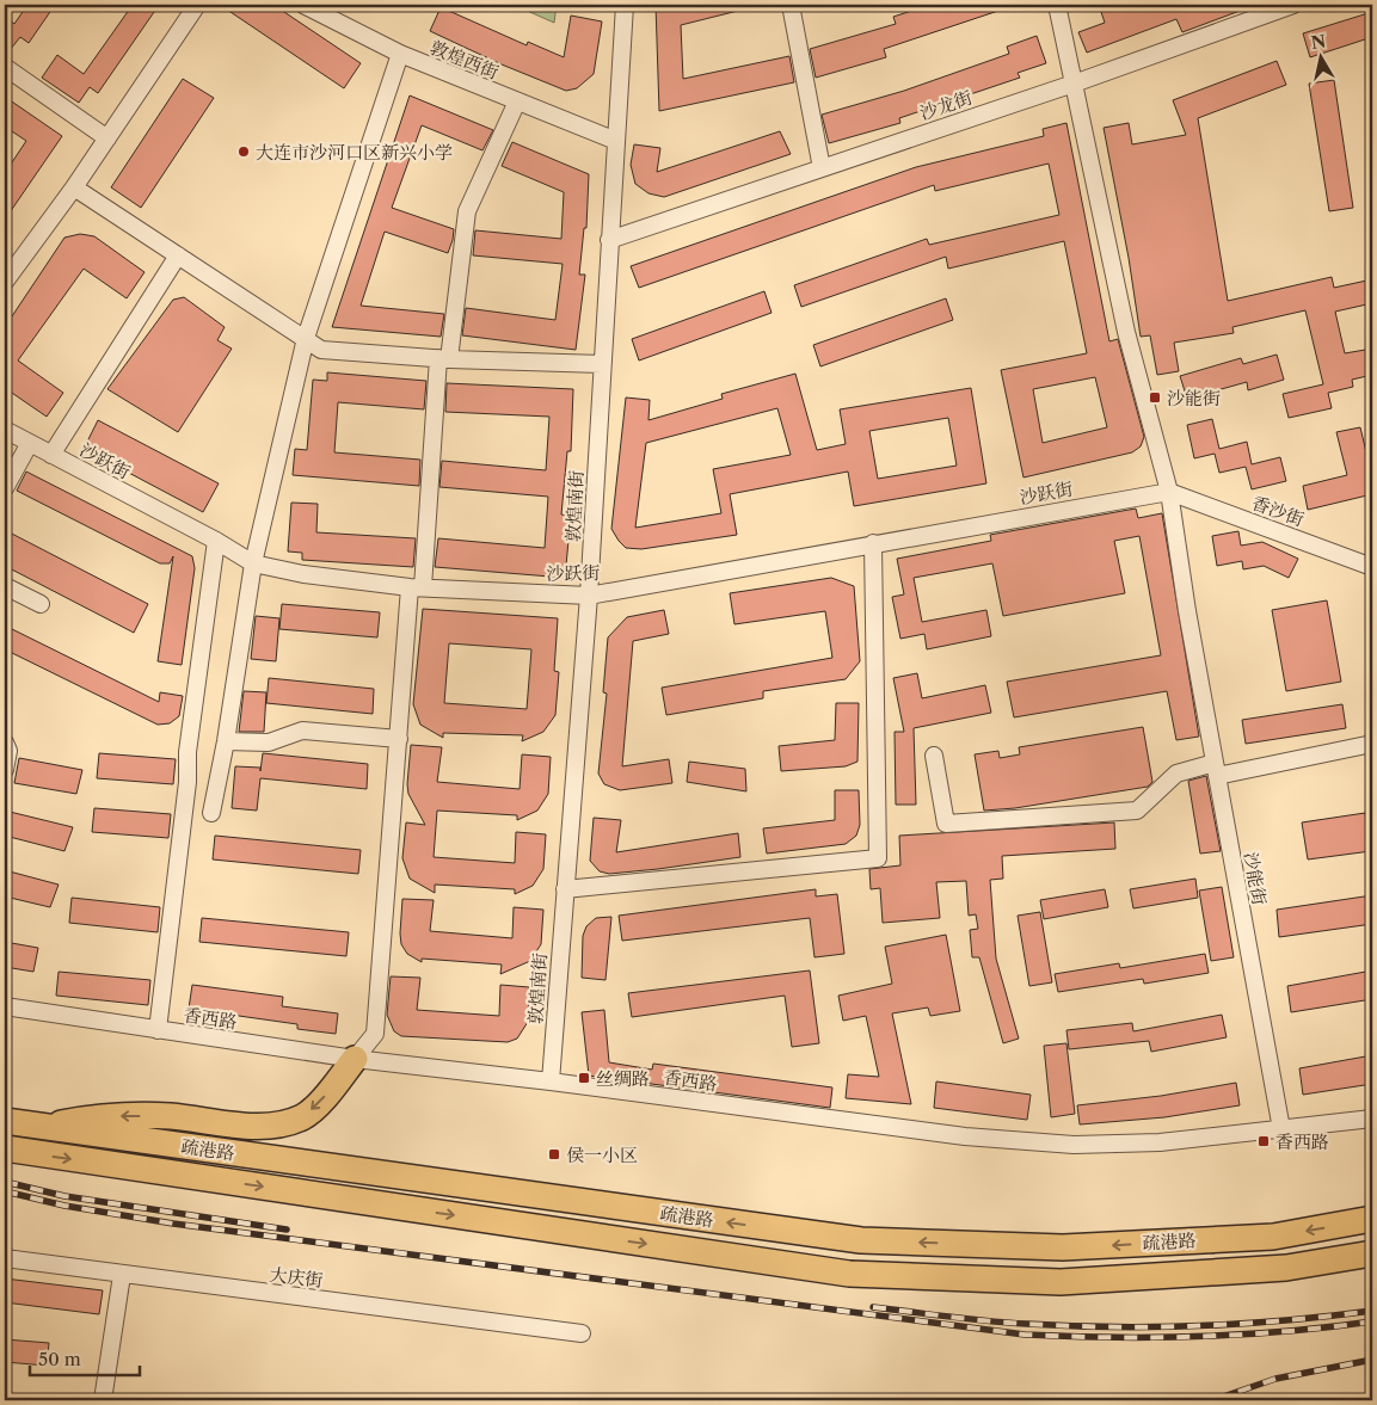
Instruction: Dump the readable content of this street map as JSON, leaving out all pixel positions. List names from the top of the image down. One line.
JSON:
{"streets":{"highway":["疏港路"],"street":["敦煌西街","沙龙街","沙跃街","敦煌南街","香沙街","沙能街","香西路","大庆街"]},"crossings":[["敦煌西街","敦煌南街"],["沙龙街","敦煌南街"],["沙龙街","沙能街"],["沙跃街","敦煌南街"],["沙跃街","香沙街"],["沙跃街","沙能街"],["敦煌南街","香西路"],["香沙街","沙能街"],["沙能街","香西路"]],"places":{"other":["大连市沙河口区新兴小学"],"transit":["沙能街","丝绸路","香西路","侯一小区"]},"scale_bar":"50 m","north":"top"}
